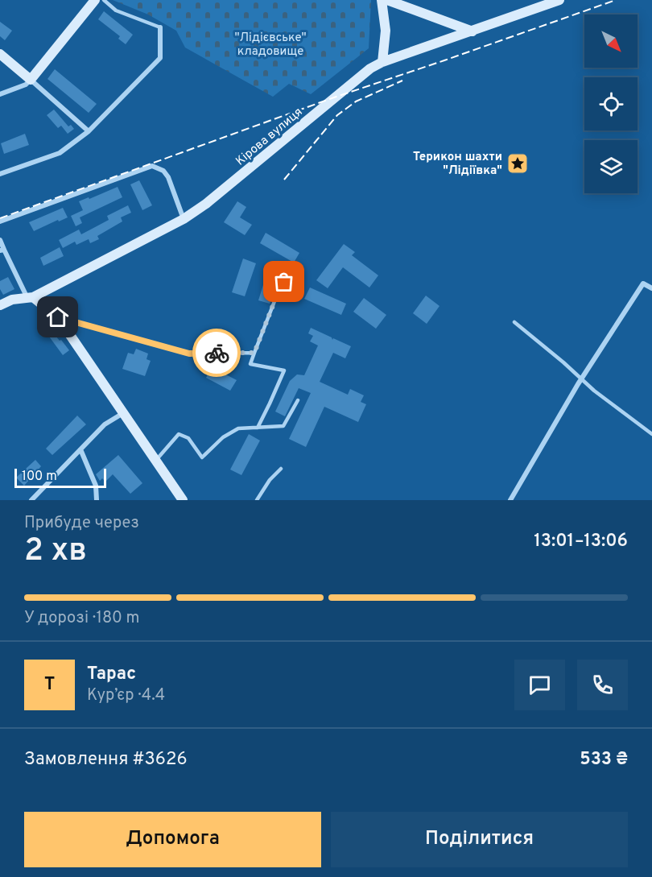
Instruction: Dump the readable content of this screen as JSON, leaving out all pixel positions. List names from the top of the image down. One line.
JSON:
{"streets":{"main road":["Кірова вулиця"]},"parks":["\"Лідієвське\" кладовище"],"places":{"place":["Терикон шахти \"Лідіївка\""]},"scale_bar":"100 m","north":"bottom right","page":{"scale":"100 m","heading":["2 хв","Прибуде через","13:01–13:06"],"panel":["Тарас","Кур’єр · 4.4","Замовлення #3626","533 ₴"],"bar":"У дорозі · 180 m","round":"Т","buttons":["Допомога","Поділитися"]}}
